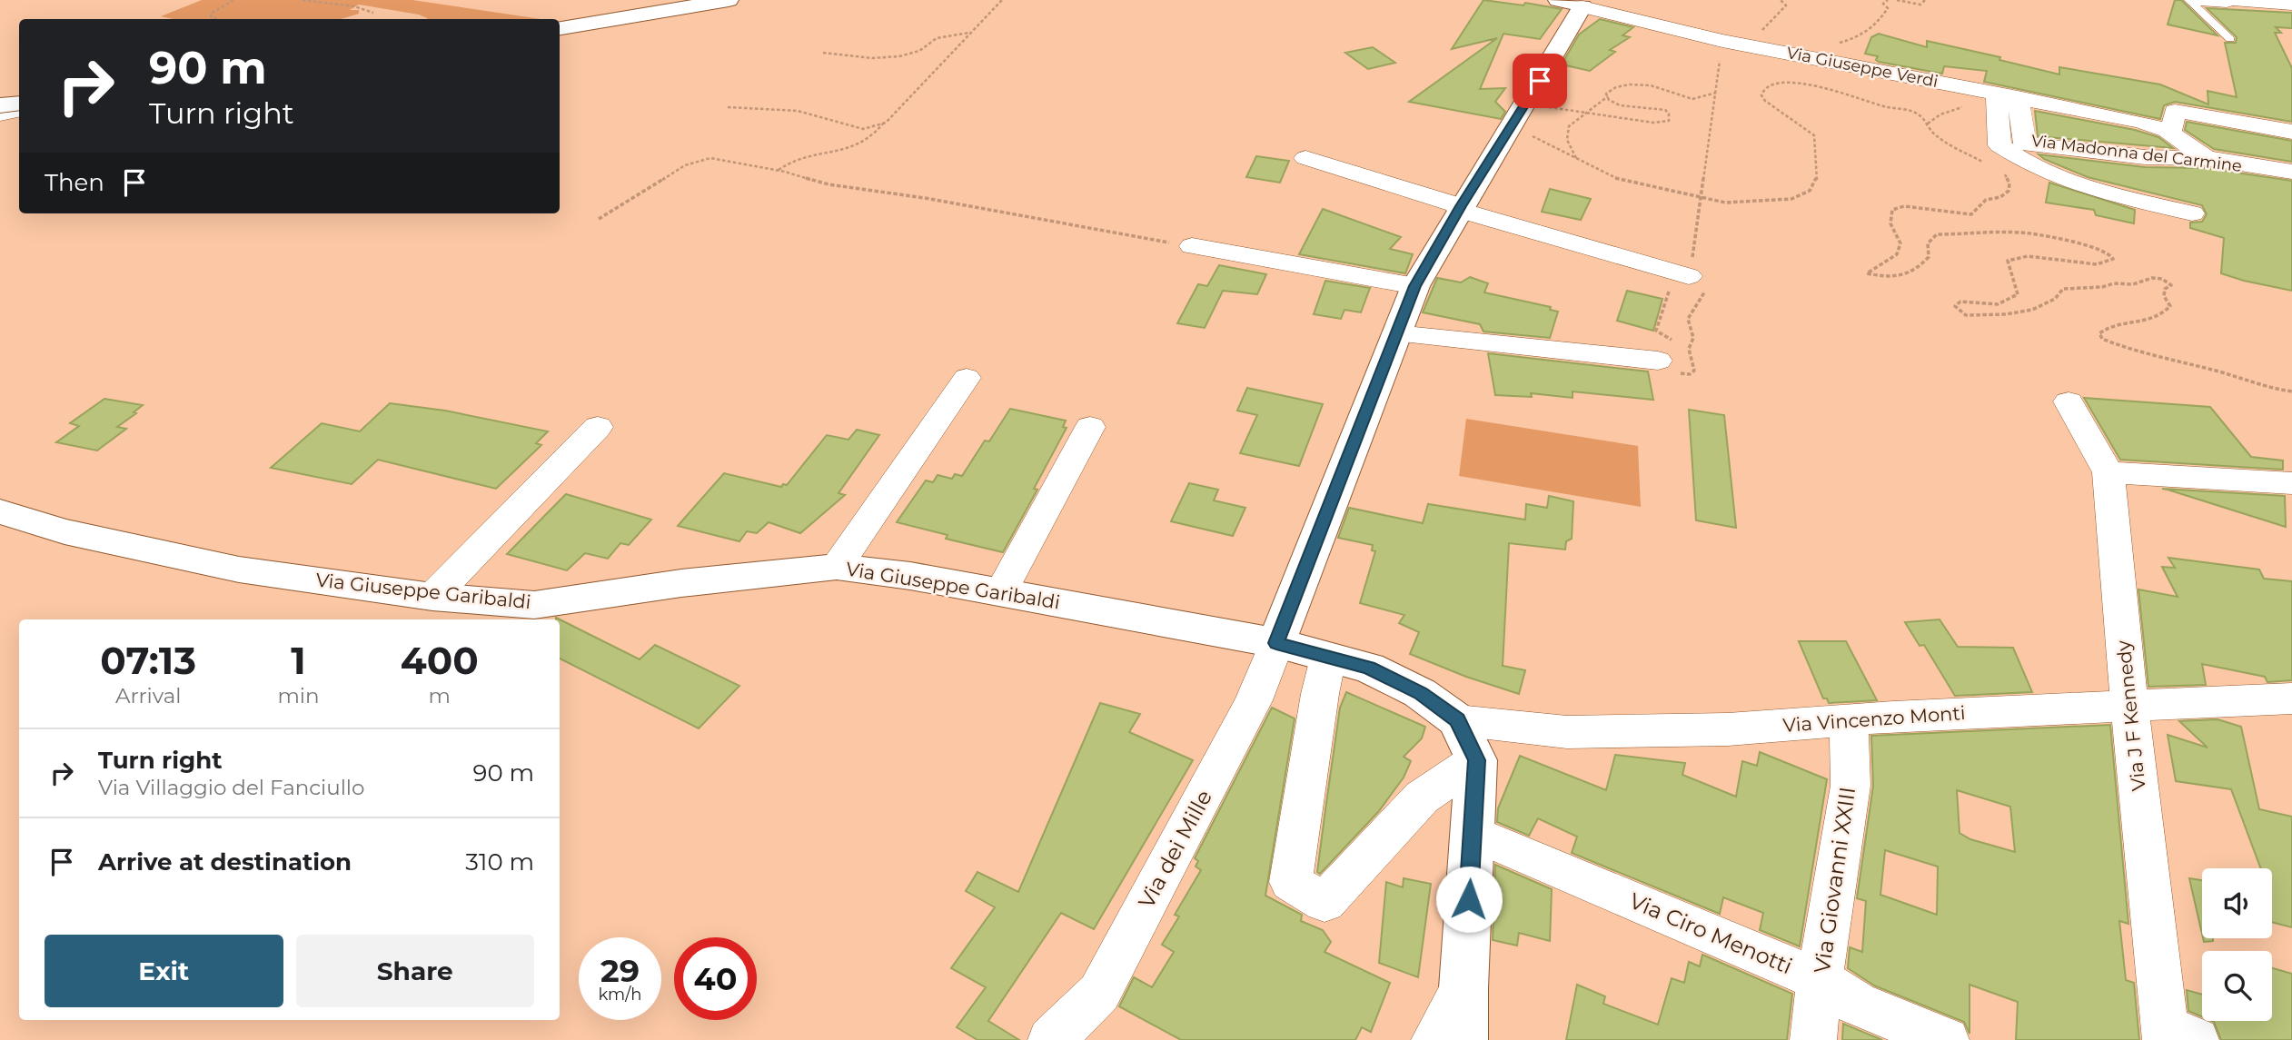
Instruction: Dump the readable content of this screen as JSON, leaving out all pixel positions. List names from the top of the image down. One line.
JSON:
{"streets":{"street":["Via Giuseppe Verdi","Via Madonna del Carmine","Via Giuseppe Garibaldi","Via J F Kennedy","Via Vincenzo Monti","Via dei Mille","Via Giovanni XXIII","Via Ciro Menotti"]},"crossings":[["Via Giuseppe Verdi","Via Madonna del Carmine"],["Via Giuseppe Garibaldi","Via Vincenzo Monti"],["Via Giuseppe Garibaldi","Via dei Mille"],["Via Giuseppe Garibaldi","Via Ciro Menotti"],["Via J F Kennedy","Via Vincenzo Monti"],["Via Vincenzo Monti","Via Giovanni XXIII"],["Via Giovanni XXIII","Via Ciro Menotti"]],"page":{"turn":["90 m","Turn right"],"then":"Then","eta":["07:13","Arrival","1","min","400","m"],"list":[{"name":"Turn right","note":"Via Villaggio del Fanciullo","value":"90 m"},{"name":"Arrive at destination","value":"310 m"}],"buttons":["Exit","Share"],"speed":"29 km/h","limit":"40"}}
